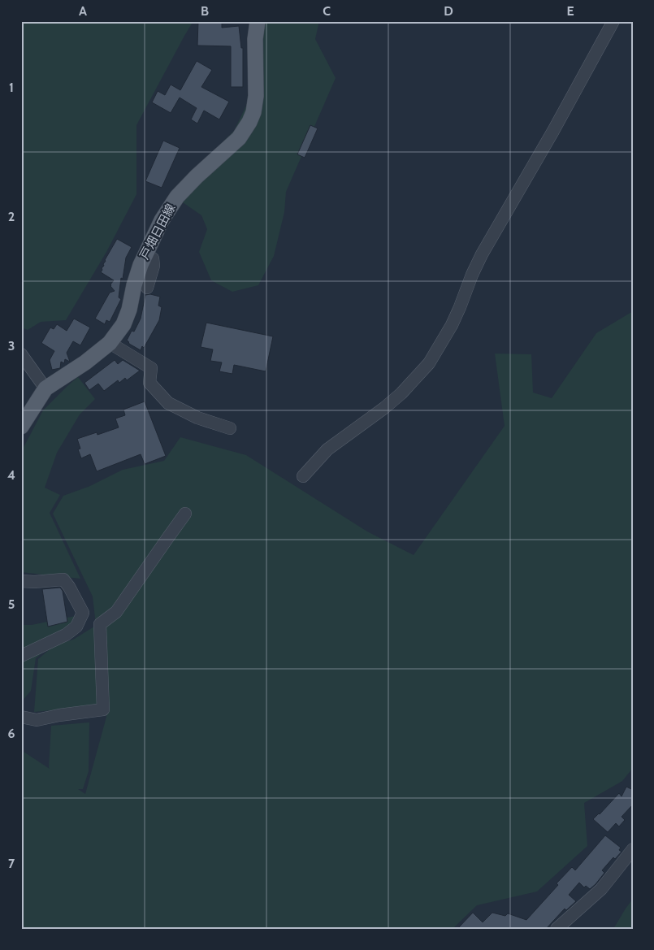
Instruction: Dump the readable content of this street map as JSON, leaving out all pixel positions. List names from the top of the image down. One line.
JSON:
{"streets":{"main road":["戸畑日田線"]},"grid":{"columns":["A","B","C","D","E"],"rows":["1","2","3","4","5","6","7"]}}
